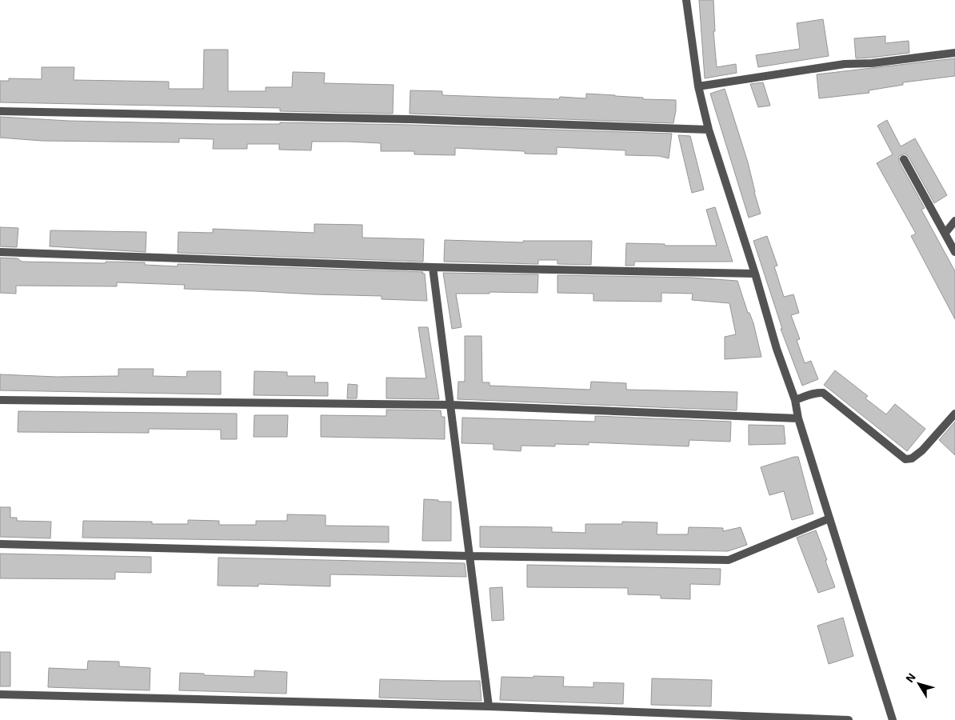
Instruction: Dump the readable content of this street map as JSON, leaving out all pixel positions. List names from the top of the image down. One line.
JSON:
{"north":"top left"}
